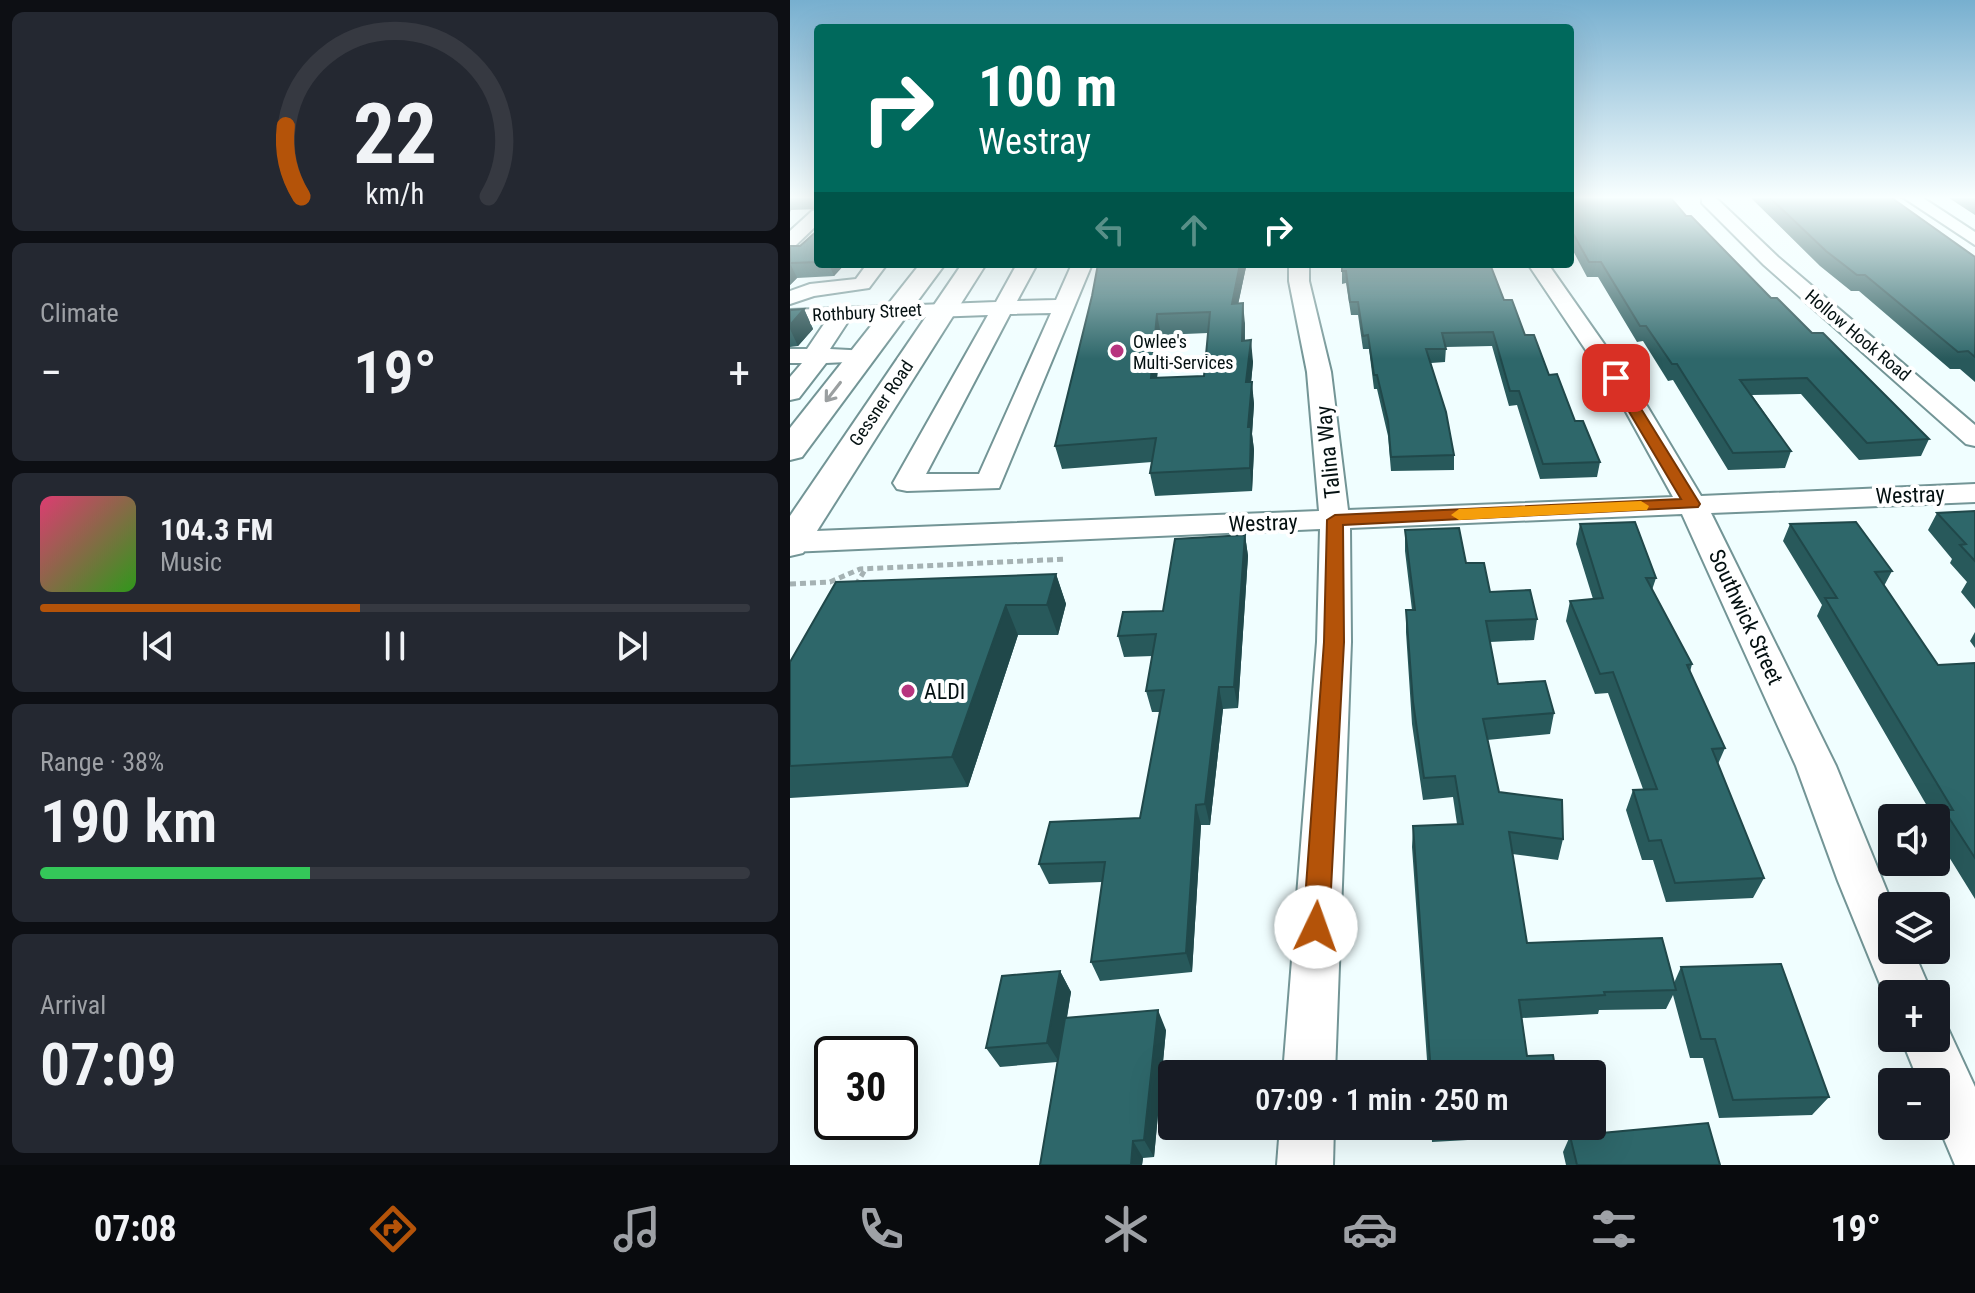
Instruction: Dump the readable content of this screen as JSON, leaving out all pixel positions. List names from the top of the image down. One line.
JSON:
{"streets":{"main road":["Gessner Road"],"street":["Rothbury Street","Hollow Hook Road","Talina Way","Westray","Southwick Street"]},"crossings":[["Rothbury Street","Gessner Road"],["Gessner Road","Westray"],["Talina Way","Westray"],["Westray","Southwick Street"]],"places":["Owlee's Multi-Services","ALDI"],"page":{"turn":["100 m","Westray"],"tile":["Climate",["Range · 38%","190 km"],["Arrival","07:09"]],"heat":["−","19°","+"],"song":["104.3 FM","Music"],"map_buttons":["+","−"],"limit":"30","trip":"07:09 · 1 min · 250 m","tabs":["07:08","19°"],"gauge":["22","km/h"]}}
